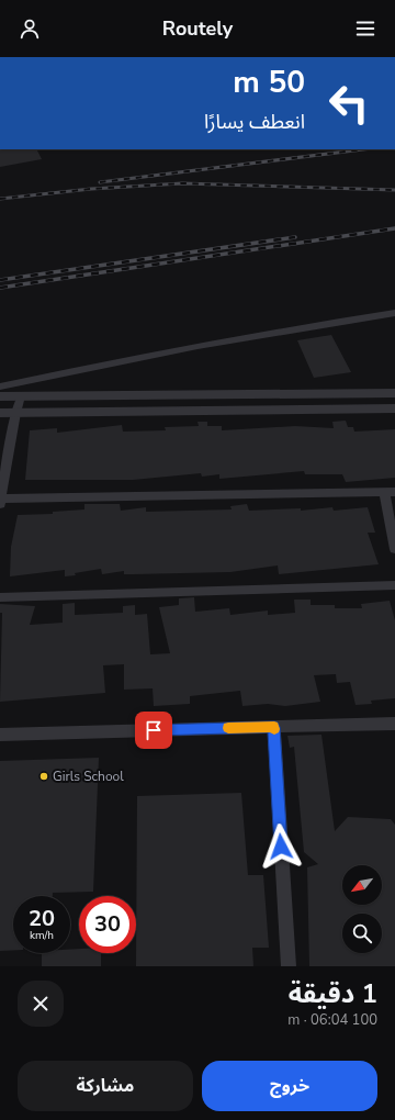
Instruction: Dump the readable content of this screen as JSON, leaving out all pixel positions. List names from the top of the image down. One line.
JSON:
{"places":["Girls School"],"north":"bottom left","page":{"header":"Routely","turn":["50 m","انعطف يسارًا"],"speed":"20 km/h","limit":"30","heading":["1 دقيقة","100 m · 06:04"],"buttons":["خروج","مشاركة"]}}
